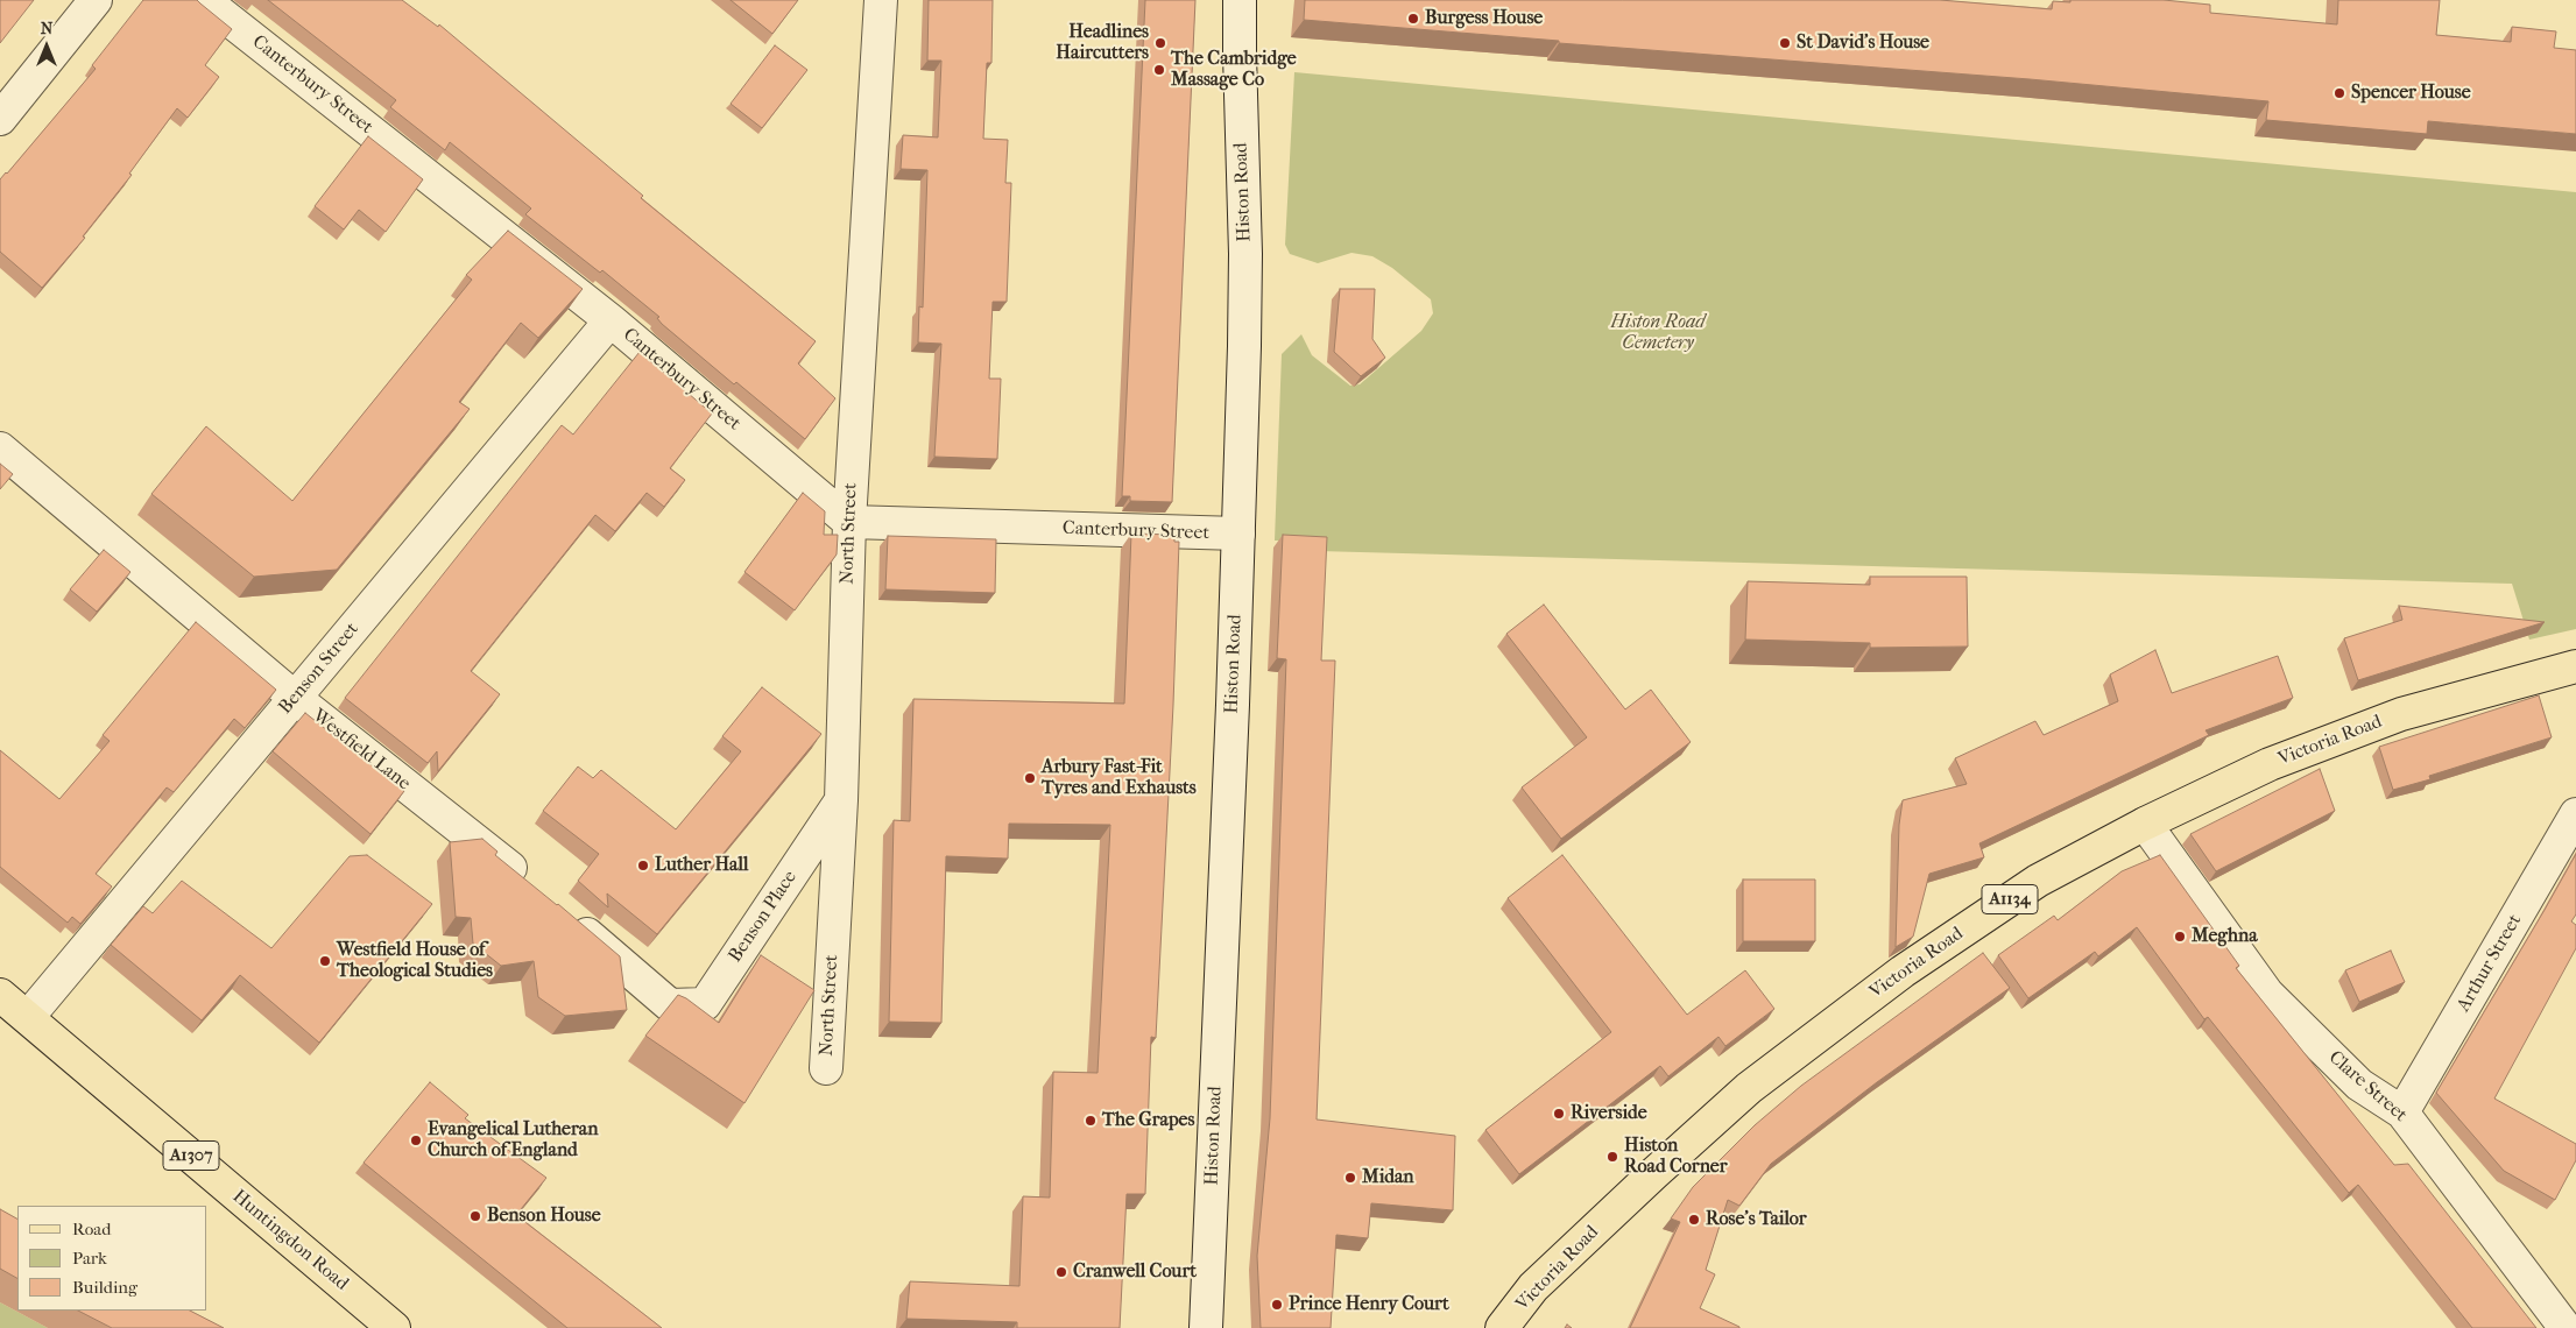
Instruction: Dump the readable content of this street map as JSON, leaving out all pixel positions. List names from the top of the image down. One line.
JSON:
{"streets":{"main road":["Victoria Road","A1134","A1307","Huntingdon Road"],"street":["Canterbury Street","Histon Road","North Street","Benson Street","Westfield Lane","Benson Place","Arthur Street","Clare Street"]},"crossings":[["Canterbury Street","Histon Road"],["Canterbury Street","North Street"],["Canterbury Street","Benson Street"],["North Street","Benson Place"],["Benson Street","Westfield Lane"],["Benson Street","Huntingdon Road"],["Victoria Road","Clare Street"],["Arthur Street","Clare Street"]],"parks":["Histon Road Cemetery"],"places":["Burgess House","Headlines Haircutters","St David's House","The Cambridge Massage Co","Spencer House","Arbury Fast-Fit Tyres and Exhausts","Luther Hall","Meghna","Westfield House of Theological Studies","Riverside","The Grapes","Evangelical Lutheran Church of England","Histon Road Corner","Midan","Benson House","Rose's Tailor","Cranwell Court","Prince Henry Court"],"legend":["Road","Park","Building"],"north":"top"}
